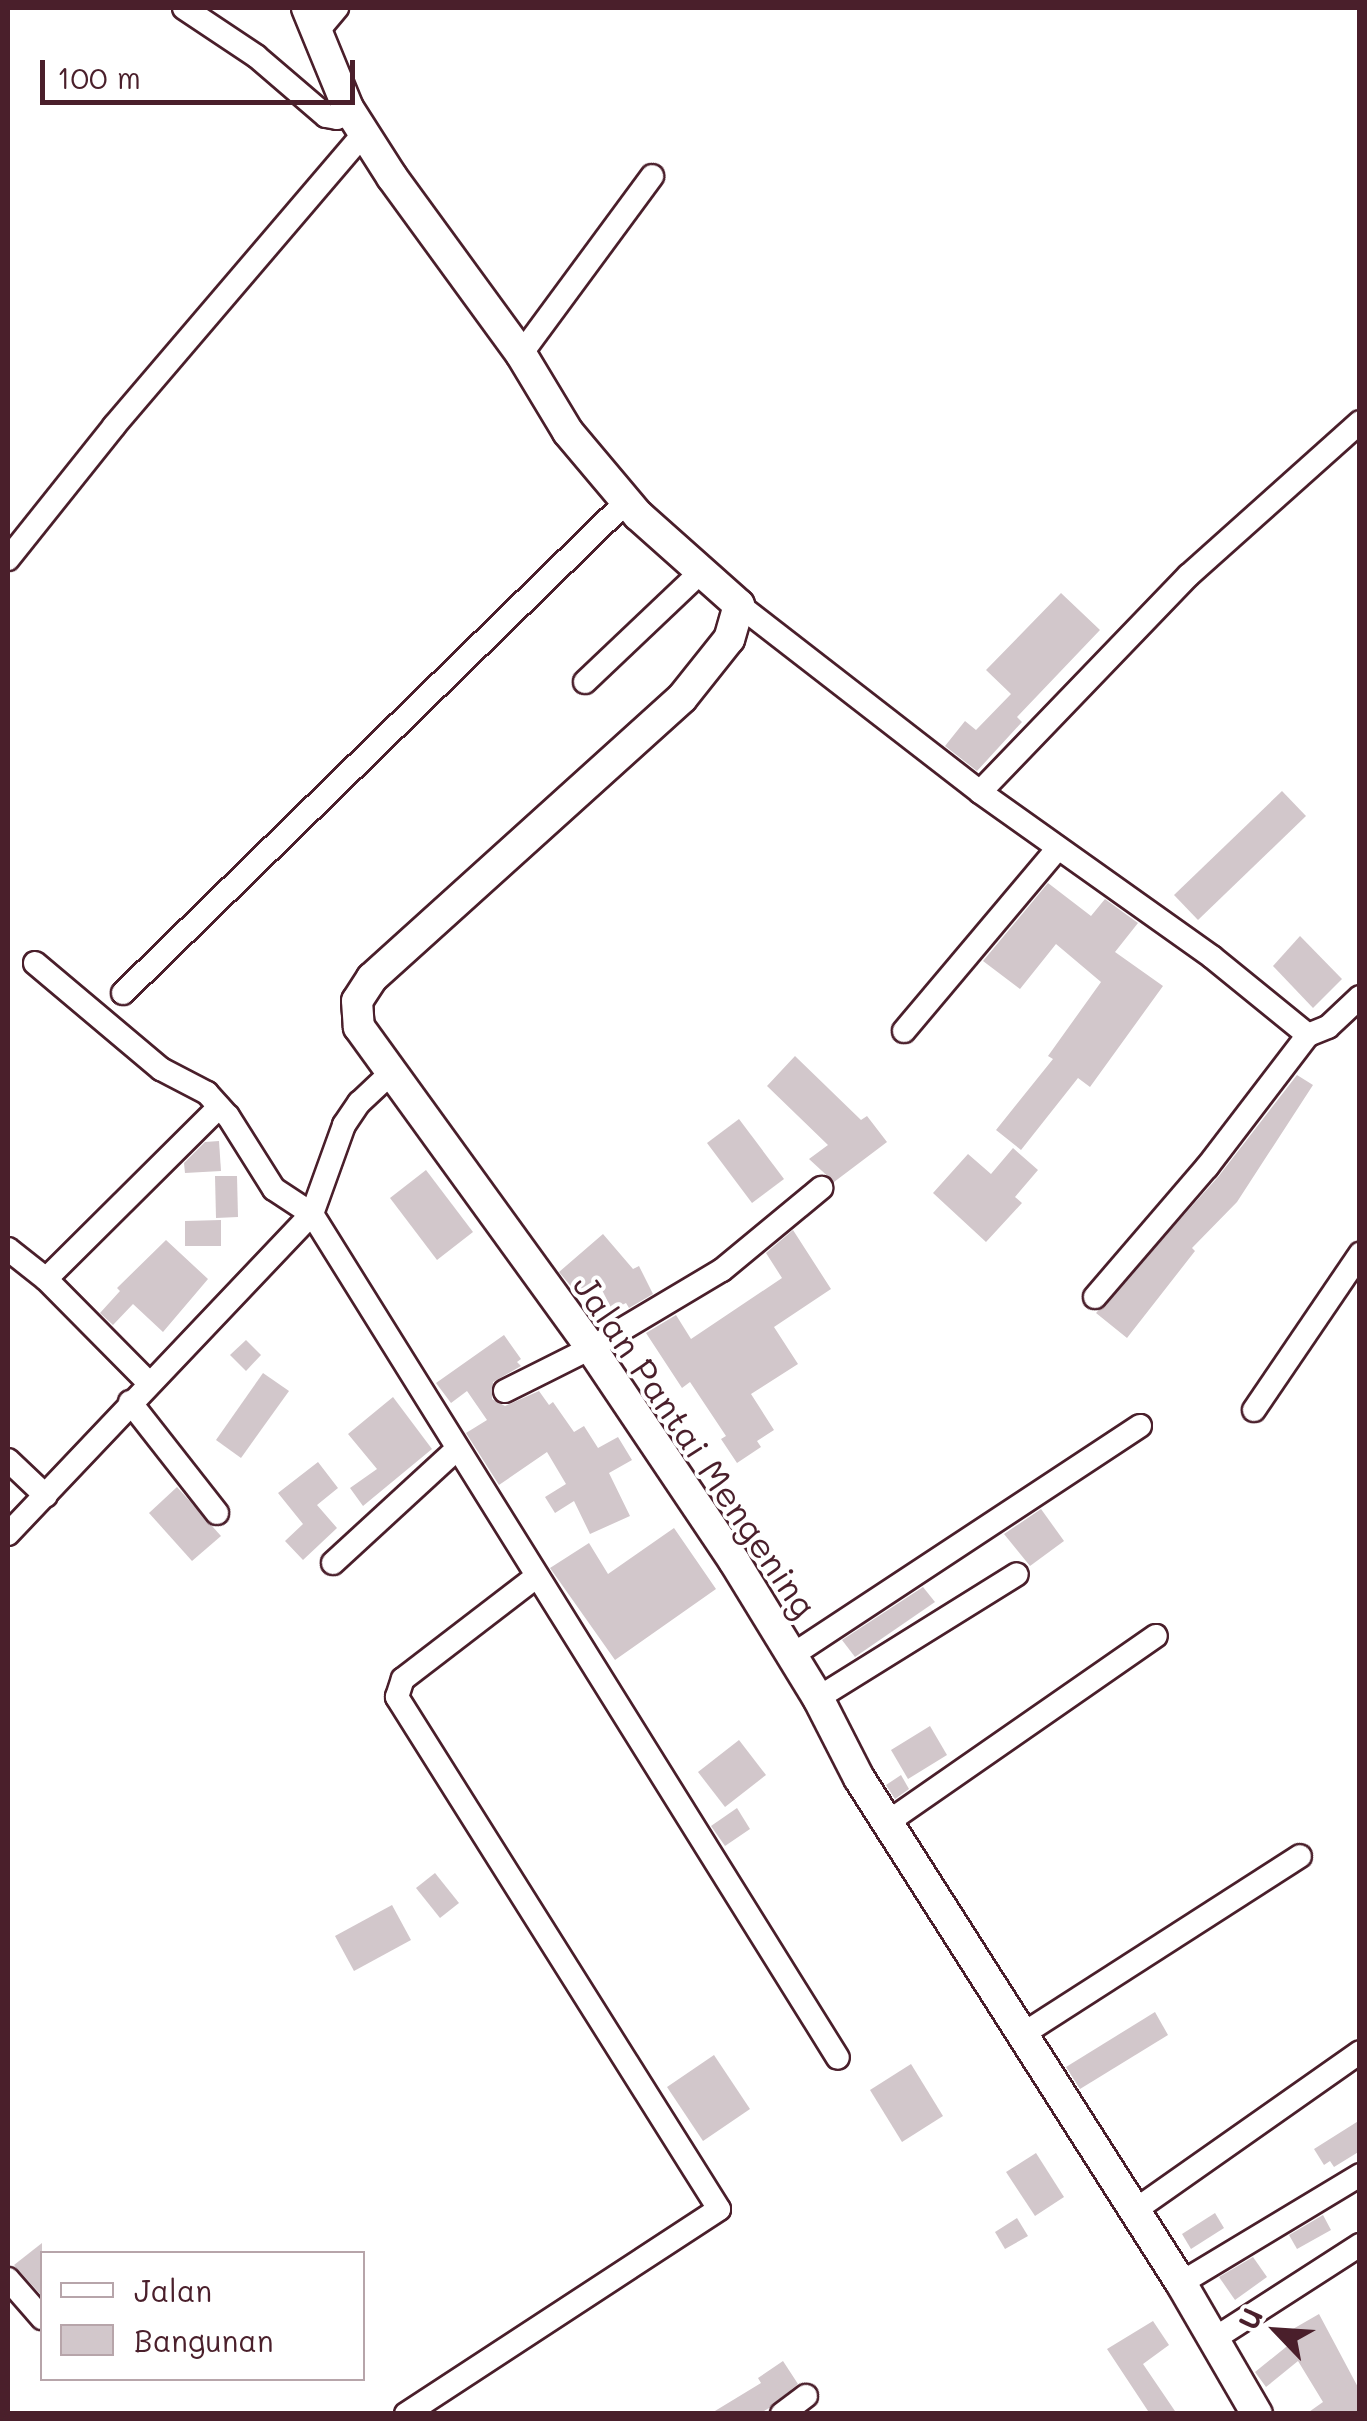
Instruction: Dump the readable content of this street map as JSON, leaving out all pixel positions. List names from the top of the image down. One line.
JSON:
{"streets":{"street":["Jalan Pantai Mengening"]},"legend":["Jalan","Bangunan"],"scale_bar":"100 m","north":"top left"}
